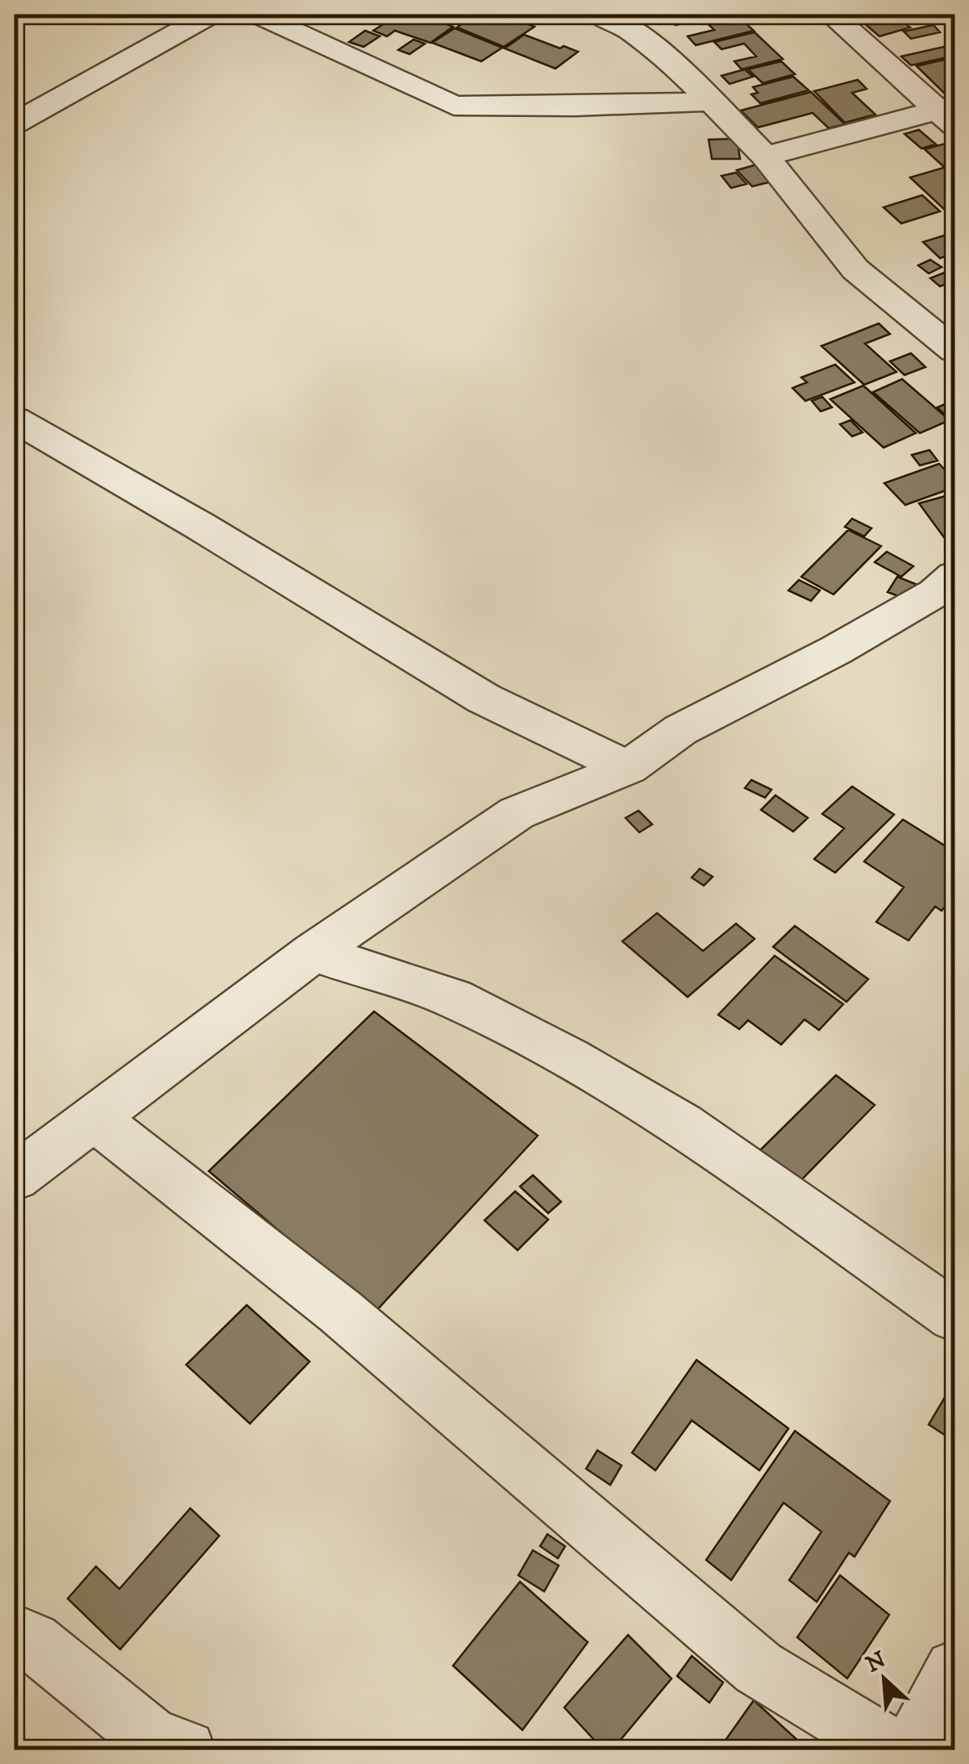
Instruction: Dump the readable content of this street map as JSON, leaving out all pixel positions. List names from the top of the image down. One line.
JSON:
{"north":"top left"}
